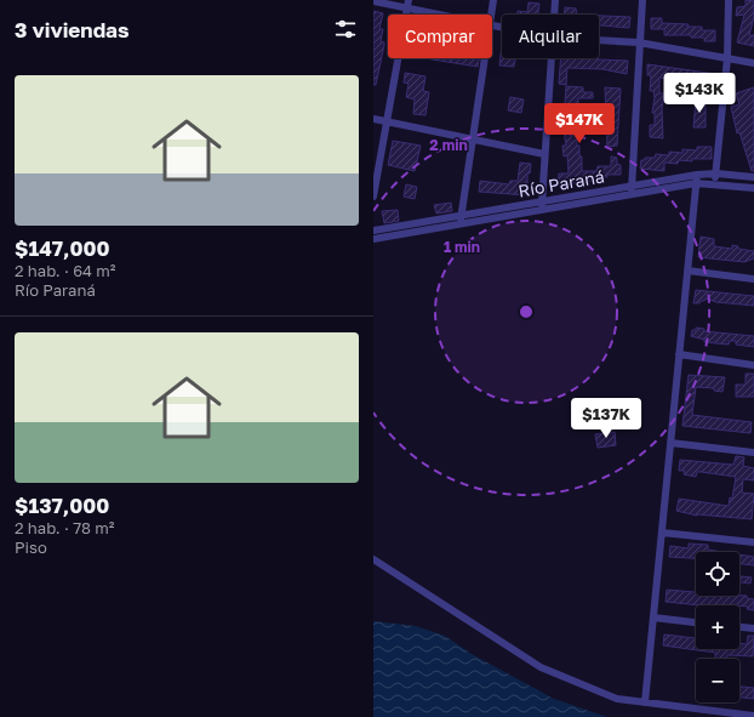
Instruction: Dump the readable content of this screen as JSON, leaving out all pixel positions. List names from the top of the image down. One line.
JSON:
{"streets":{"street":["Río Paraná"]},"page":{"heading":"3 viviendas","chip":["Comprar","Alquilar"],"list":[{"name":"$147,000","note":"2 hab. · 64 m² · Río Paraná"},{"name":"$137,000","note":"2 hab. · 78 m² · Piso"}],"price":["$143K","$147K","$137K"],"map_buttons":["+","−"]},"rings":["2 min","1 min"]}
